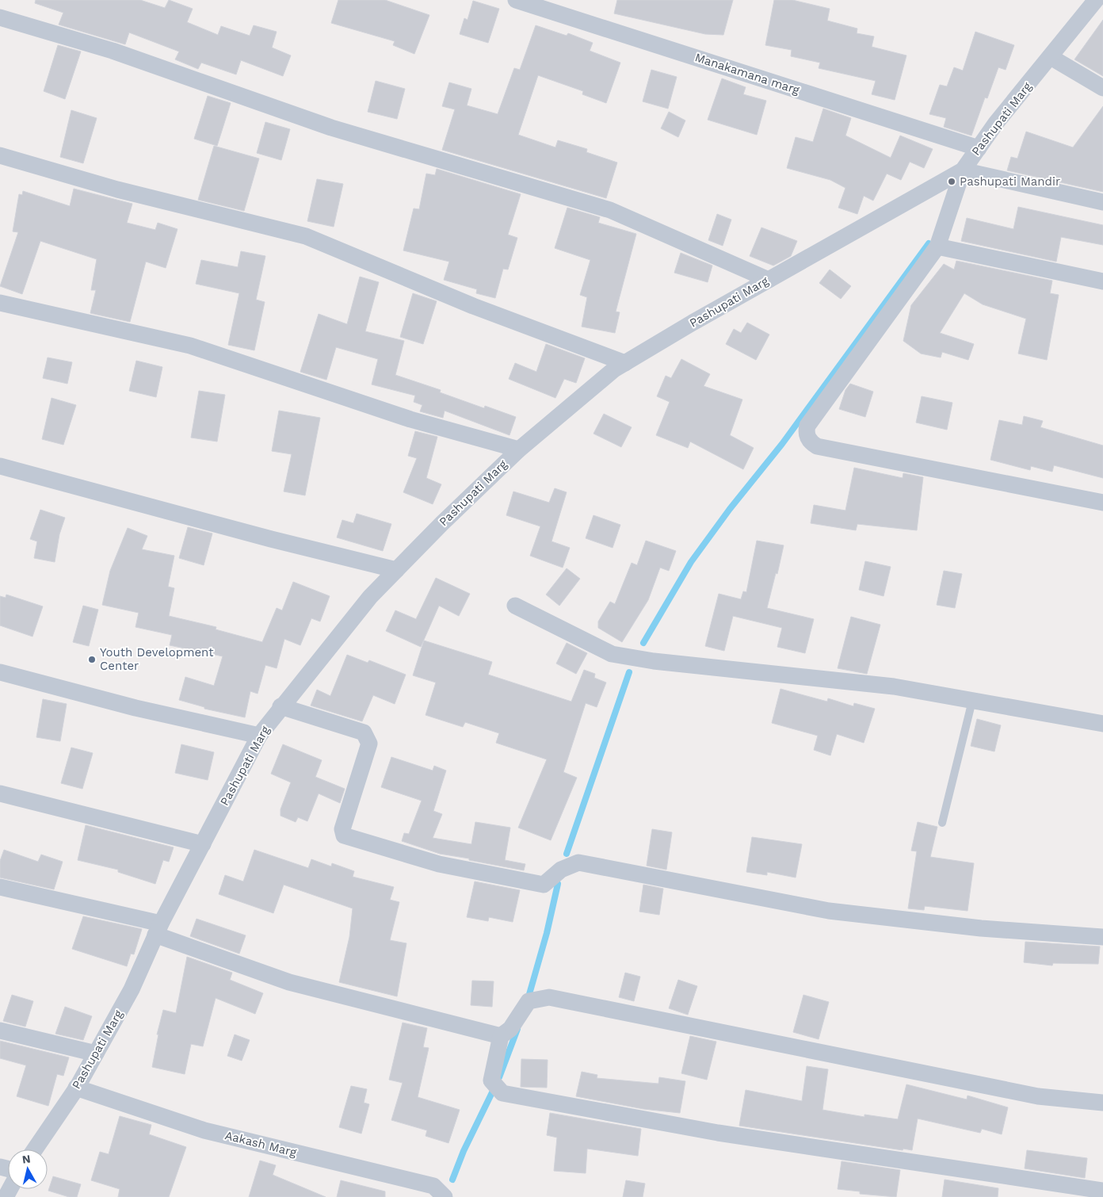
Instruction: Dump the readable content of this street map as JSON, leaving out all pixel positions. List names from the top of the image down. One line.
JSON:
{"streets":{"street":["Manakamana marg","Pashupati Marg","Aakash Marg"]},"crossings":[["Manakamana marg","Pashupati Marg"],["Pashupati Marg","Aakash Marg"]],"places":["Pashupati Mandir","Youth Development Center"],"north":"top"}
